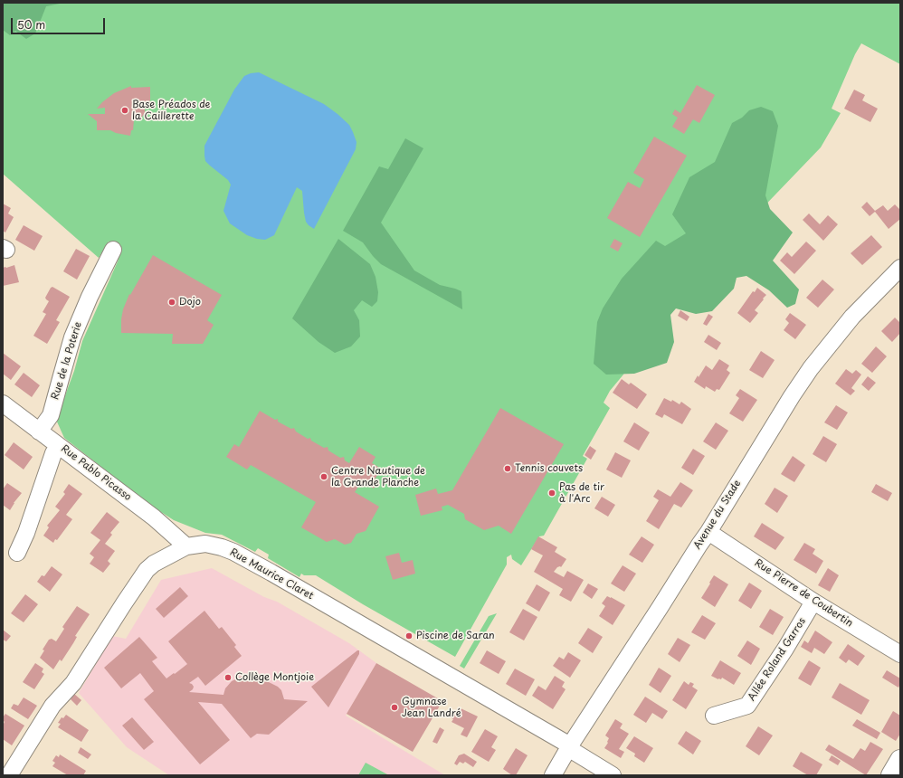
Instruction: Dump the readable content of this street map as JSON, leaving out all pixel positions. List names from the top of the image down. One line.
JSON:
{"streets":{"street":["Rue de la Poterie","Rue Pablo Picasso","Avenue du Stade","Rue Maurice Claret","Rue Pierre de Coubertin","Allée Roland Garros"]},"crossings":[["Rue de la Poterie","Rue Pablo Picasso"],["Rue Pablo Picasso","Rue Maurice Claret"],["Avenue du Stade","Rue Maurice Claret"],["Avenue du Stade","Rue Pierre de Coubertin"],["Rue Pierre de Coubertin","Allée Roland Garros"]],"places":["Base Préados de la Caillerette","Dojo","Tennis couvets","Centre Nautique de la Grande Planche","Pas de tir à l'Arc","Piscine de Saran","Collège Montjoie","Gymnase Jean Landré"],"scale_bar":"50 m"}
